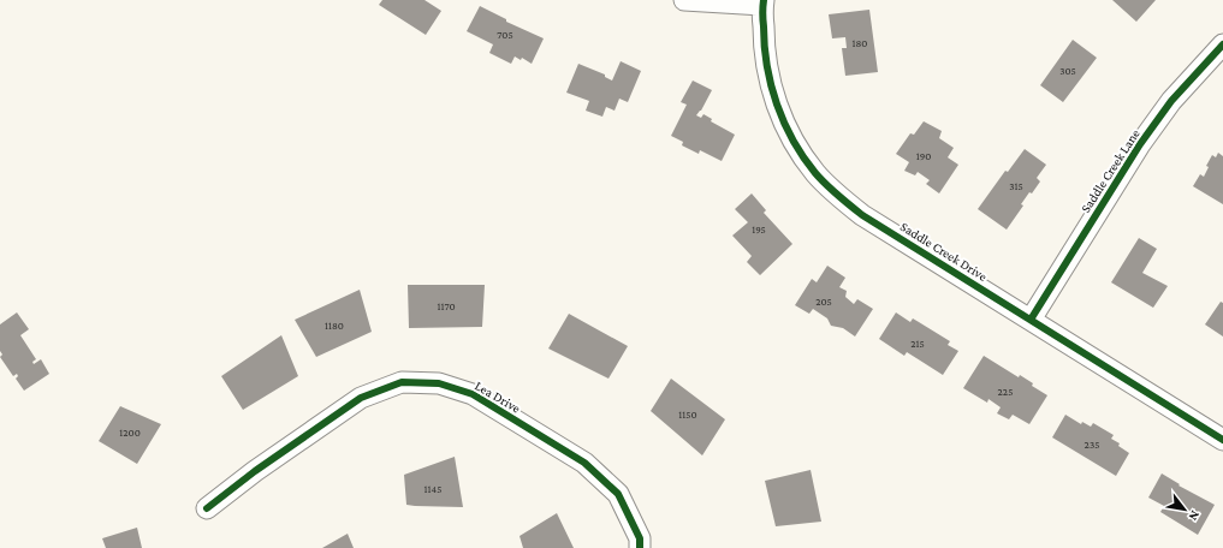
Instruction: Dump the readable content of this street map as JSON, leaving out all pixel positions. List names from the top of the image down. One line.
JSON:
{"streets":{"street":["Saddle Creek Lane","Saddle Creek Drive","Lea Drive"]},"crossings":[["Saddle Creek Lane","Saddle Creek Drive"]],"house_numbers":["705","180","305","190","315","195","205","1170","1180","215","225","1150","1200","235","1145"],"north":"bottom right"}
